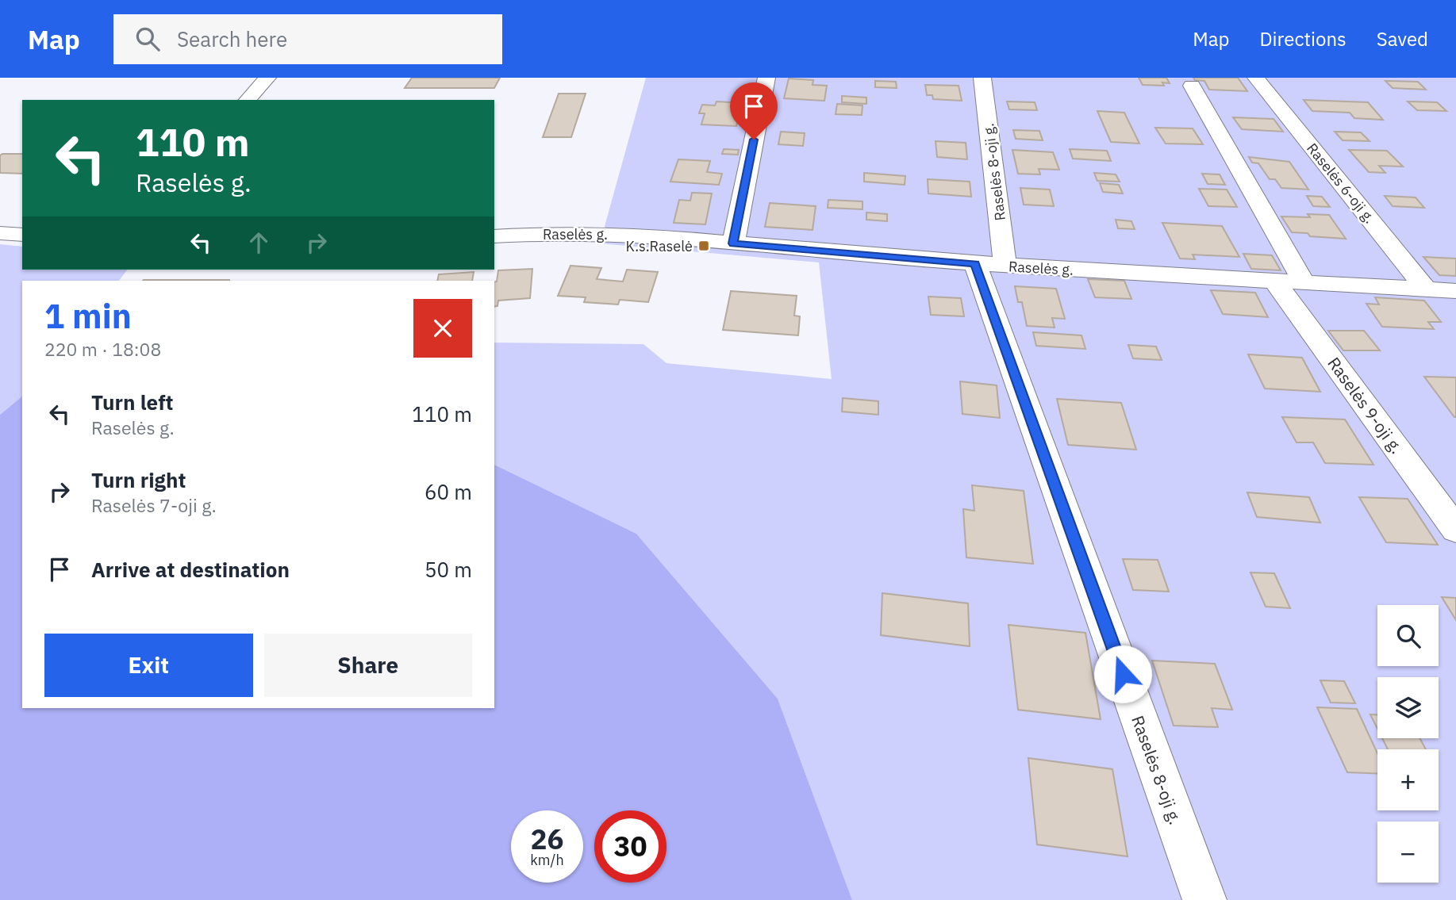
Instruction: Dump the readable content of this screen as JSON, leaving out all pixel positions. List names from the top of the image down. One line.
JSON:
{"streets":{"street":["Raselės 8-oji g.","Raselės 6-oji g.","Raselės g.","Raselės 9-oji g."]},"crossings":[["Raselės 8-oji g.","Raselės g."],["Raselės 6-oji g.","Raselės g."],["Raselės g.","Raselės 9-oji g."]],"places":{"transit":["K.s.Raselė"]},"page":{"header":"Map","search":"Search here","nav":["Map","Directions","Saved"],"turn":["110 m","Raselės g."],"heading":["1 min","220 m · 18:08"],"list":[{"name":"Turn left","note":"Raselės g.","value":"110 m"},{"name":"Turn right","note":"Raselės 7-oji g.","value":"60 m"},{"name":"Arrive at destination","value":"50 m"}],"map_buttons":["+","−"],"buttons":["Exit","Share"],"speed":"26 km/h","limit":"30"}}
